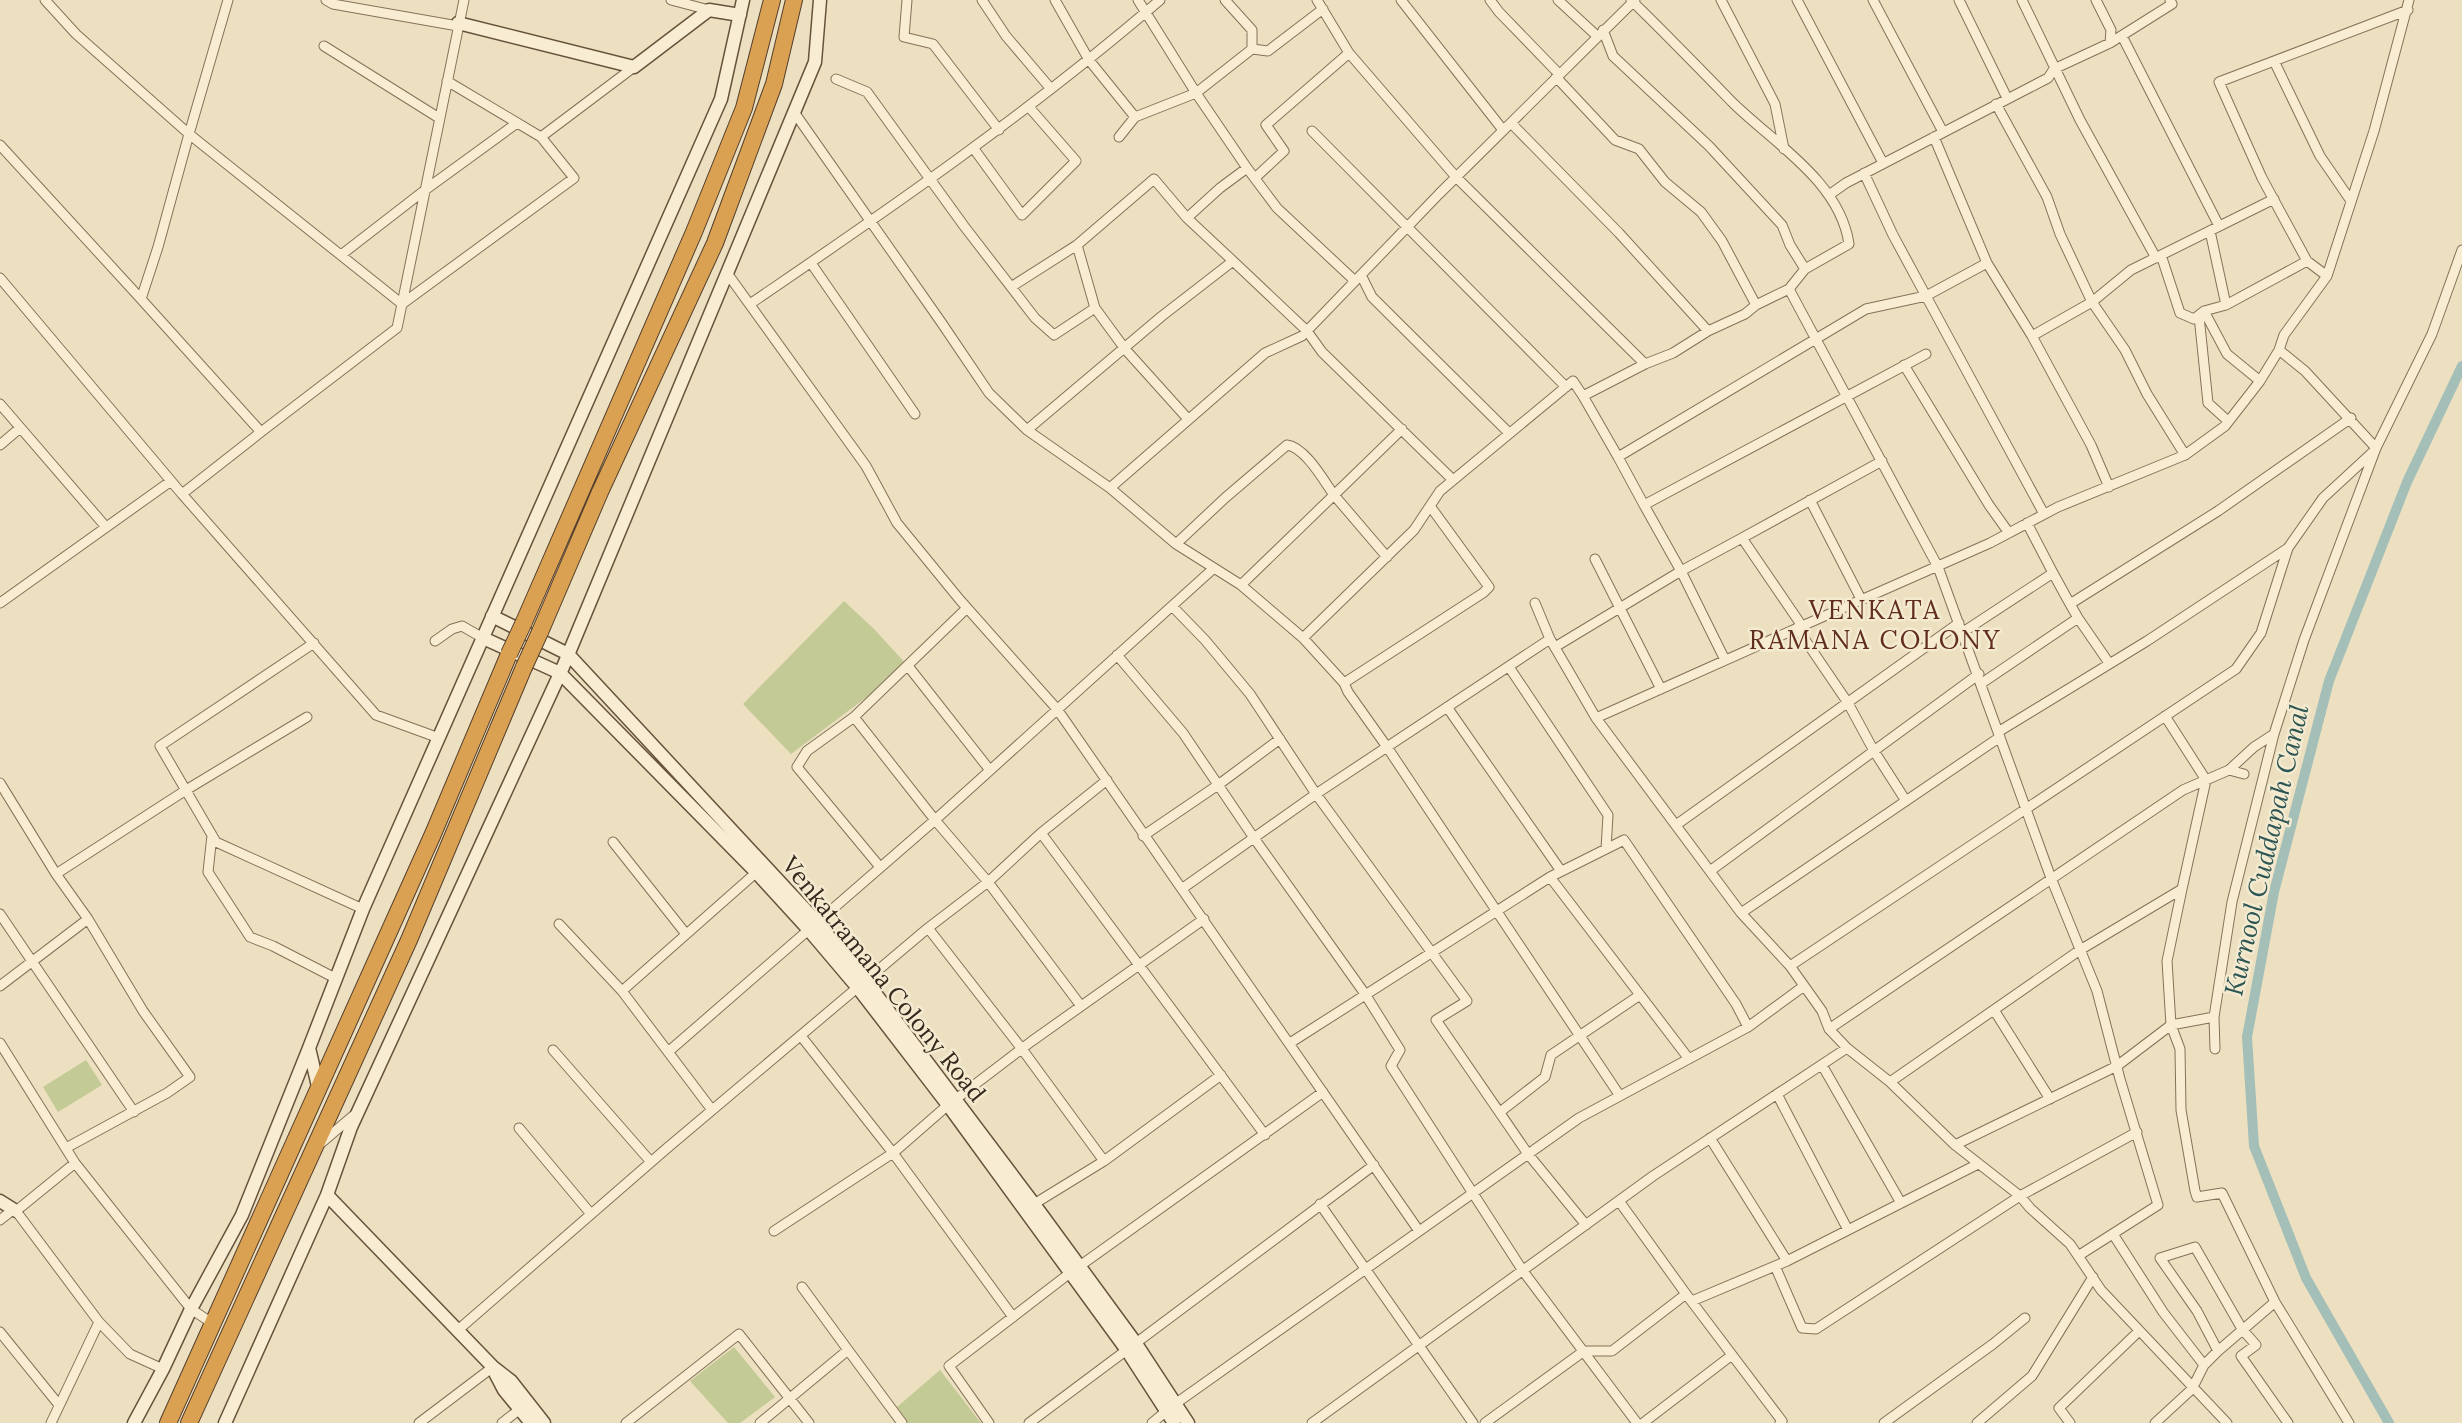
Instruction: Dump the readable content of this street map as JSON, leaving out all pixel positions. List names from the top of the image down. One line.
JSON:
{"streets":{"street":["Venkatramana Colony Road"]},"districts":["VENKATA RAMANA COLONY"],"water":["Kurnool Cuddapah Canal"]}
